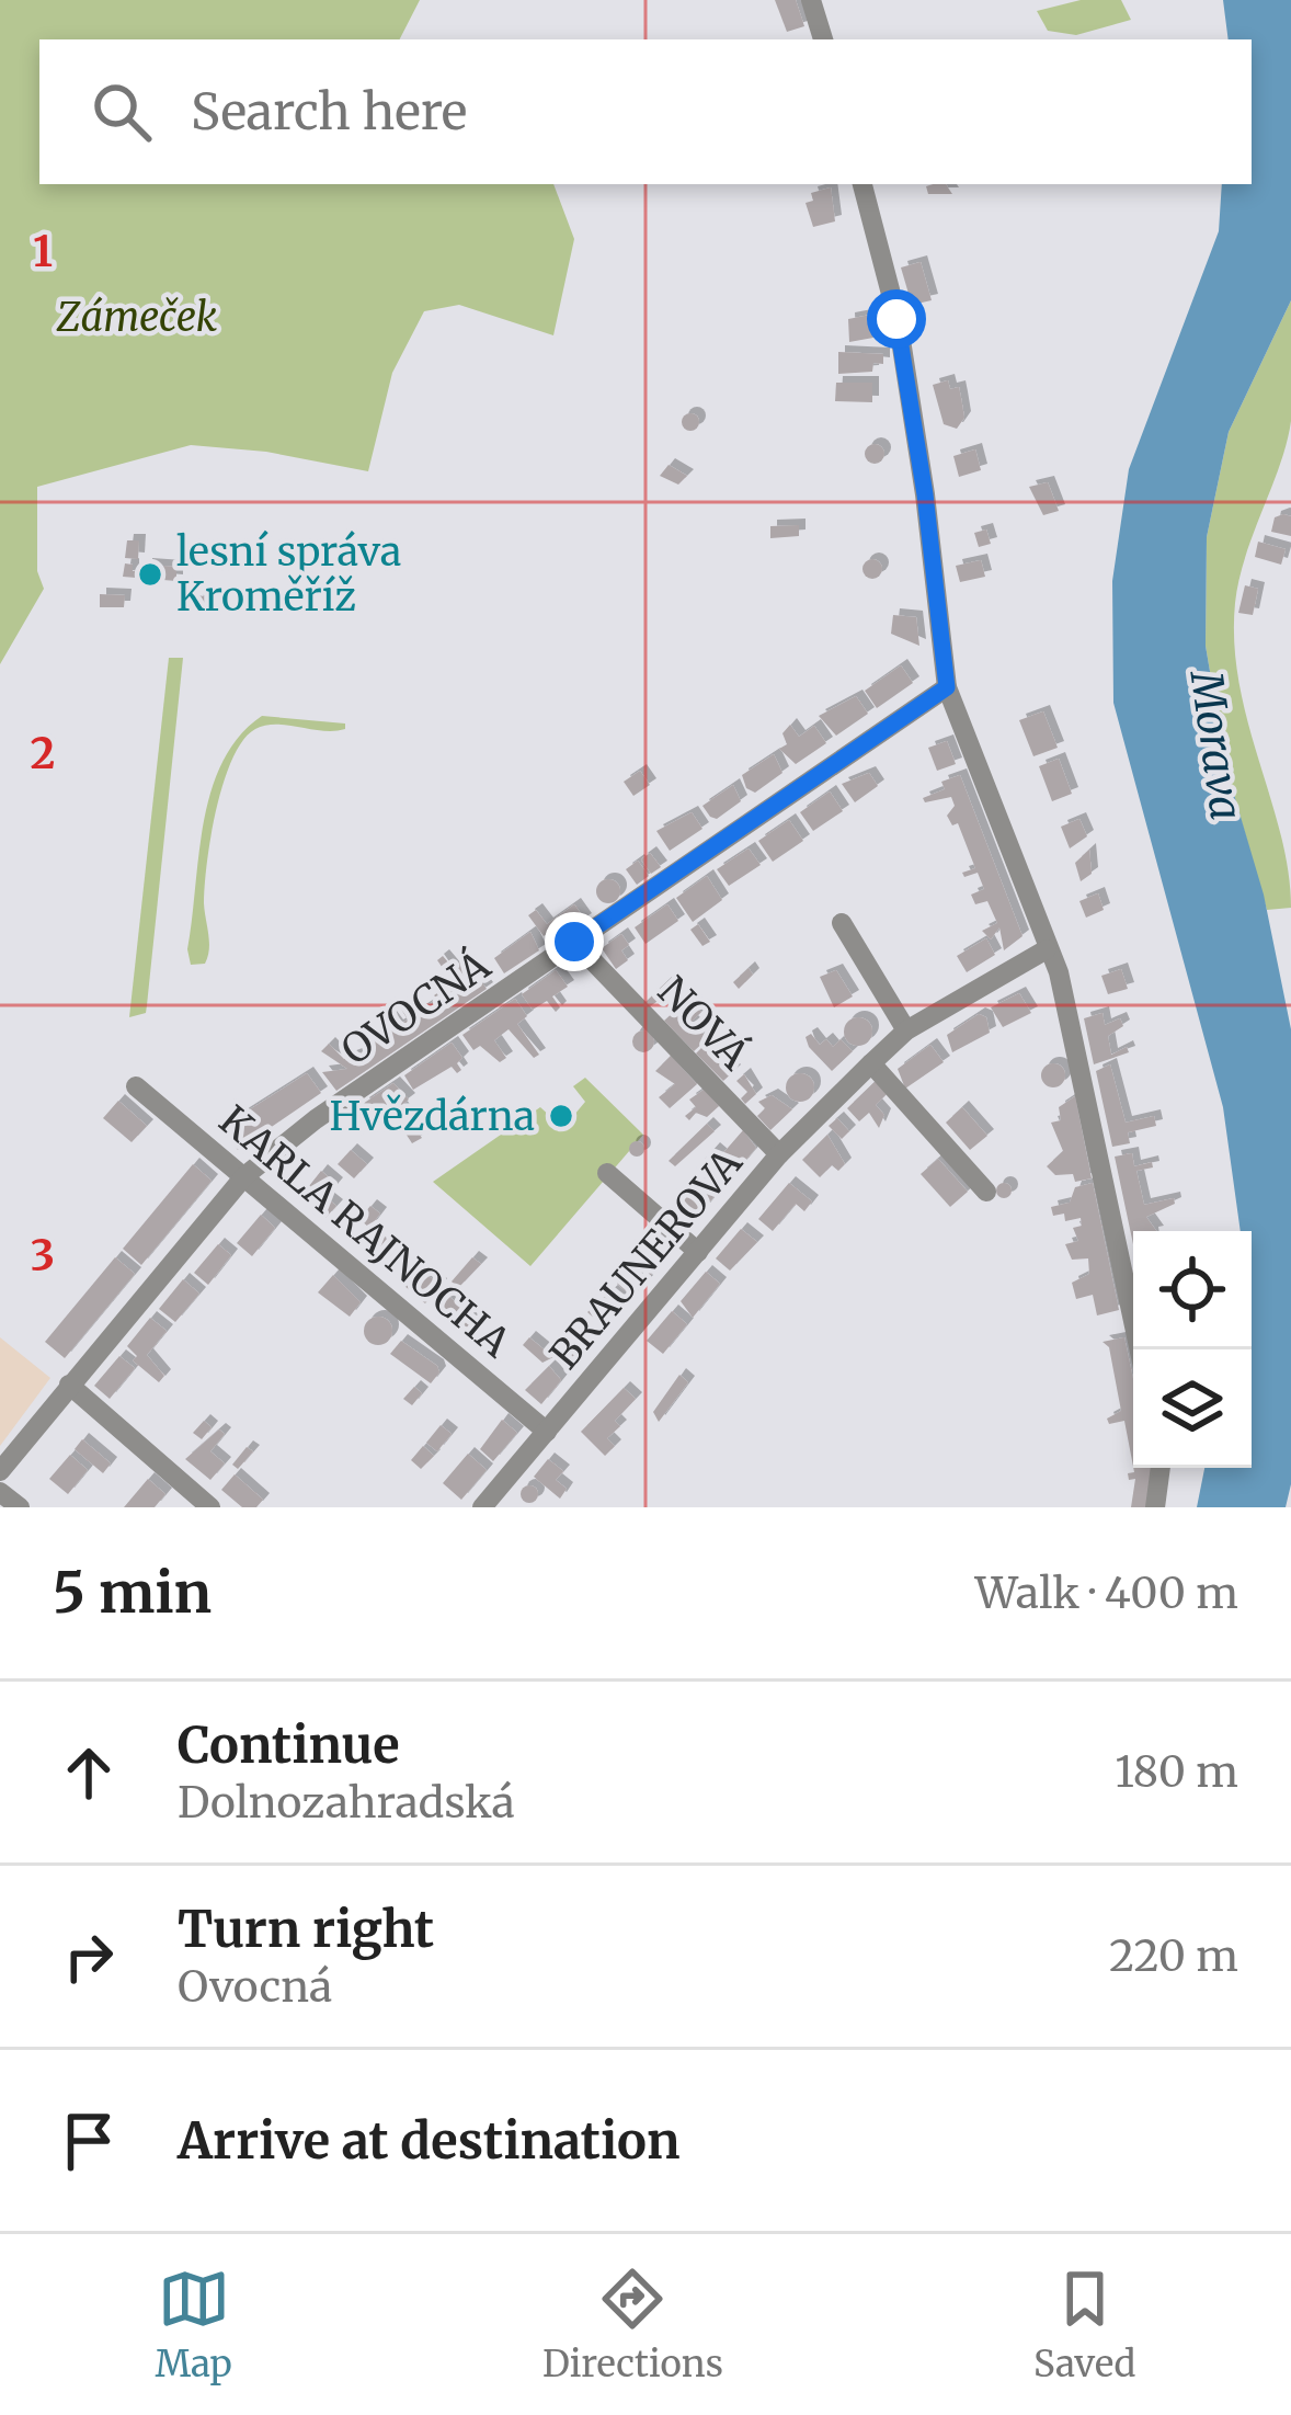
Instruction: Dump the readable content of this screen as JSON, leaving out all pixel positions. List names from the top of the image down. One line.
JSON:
{"streets":{"street":["OVOCNÁ","NOVÁ","KARLA RAJNOCHA","BRAUNEROVA"]},"crossings":[["OVOCNÁ","NOVÁ"],["OVOCNÁ","KARLA RAJNOCHA"],["NOVÁ","BRAUNEROVA"],["KARLA RAJNOCHA","BRAUNEROVA"]],"water":["Morava"],"parks":["Zámeček"],"places":["lesní správa Kroměříž","Hvězdárna"],"page":{"search":"Search here","heading":["5 min","Walk · 400 m"],"list":[["Continue","Dolnozahradská","180 m"],["Turn right","Ovocná","220 m"],"Arrive at destination"],"nav":["Map","Directions","Saved"]},"grid":{"rows":["1","2","3"]}}
